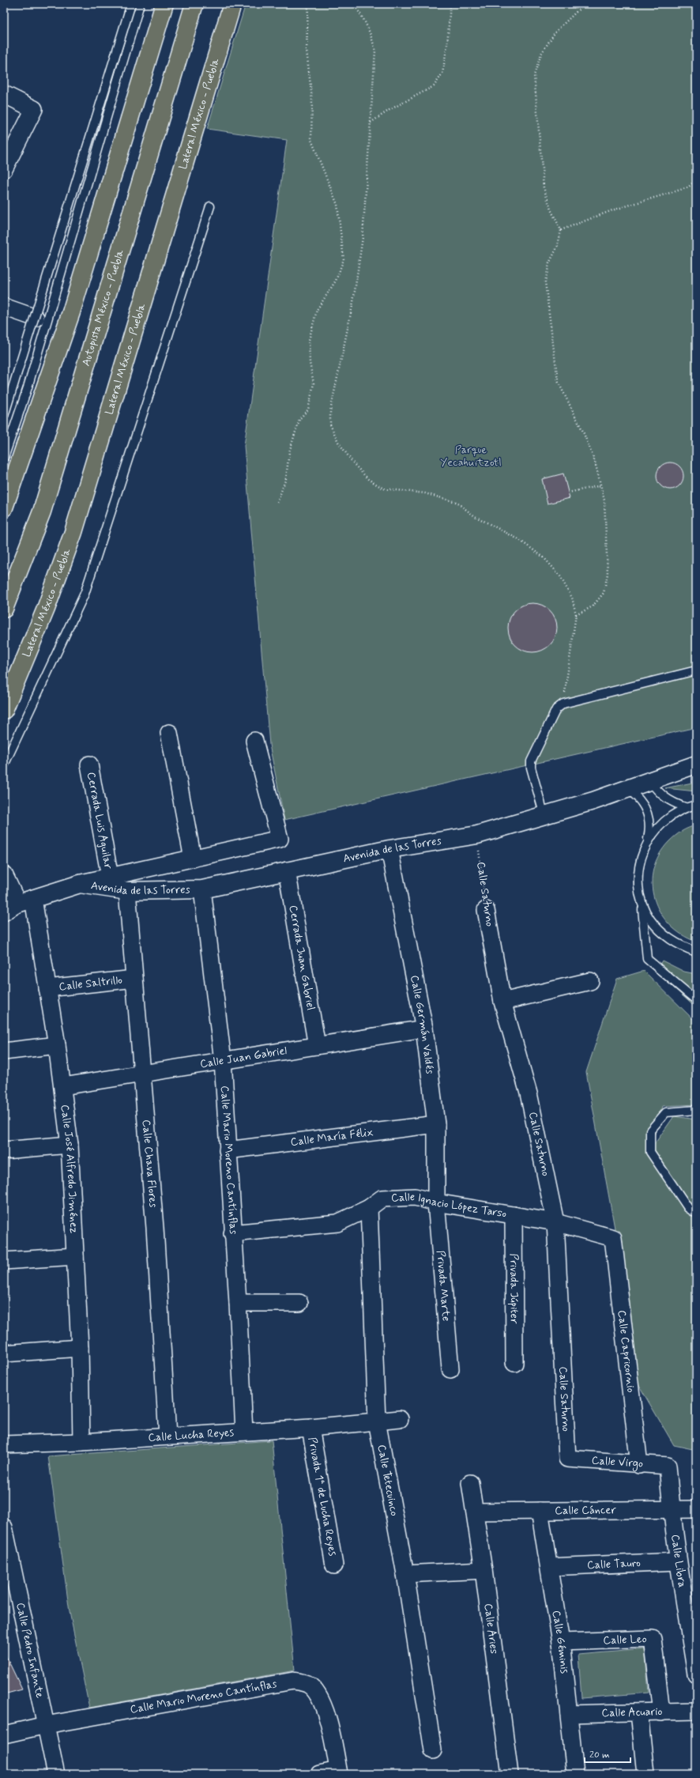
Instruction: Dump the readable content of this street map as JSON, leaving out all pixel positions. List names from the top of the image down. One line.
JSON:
{"streets":{"highway":["Lateral México - Puebla","Autopista México - Puebla"],"street":["Cerrada Luis Aguilar","Avenida de las Torres","Calle Saturno","Cerrada Juan Gabriel","Calle Saltrillo","Calle Germán Valdés","Calle Juan Gabriel","Calle María Félix","Calle Mario Moreno Cantínflas","Calle Chava Flores","Calle José Alfredo Jiménez","Calle Ignacio López Tarso","Privada Marte","Privada Júpiter","Calle Capricornio","Calle Lucha Reyes","Calle Virgo","Calle Tetecuinco","Privada 1ª de Lucha Reyes","Calle Cáncer","Calle Libra","Calle Tauro","Calle Aries","Calle Leo","Calle Géminis","Calle Pedro Infante","Calle Acuario"]},"crossings":[["Cerrada Luis Aguilar","Avenida de las Torres"],["Avenida de las Torres","Calle Saturno"],["Avenida de las Torres","Cerrada Juan Gabriel"],["Avenida de las Torres","Calle Germán Valdés"],["Avenida de las Torres","Calle Mario Moreno Cantínflas"],["Avenida de las Torres","Calle Chava Flores"],["Avenida de las Torres","Calle José Alfredo Jiménez"],["Calle Saturno","Calle Ignacio López Tarso"],["Calle Saturno","Calle Virgo"],["Cerrada Juan Gabriel","Calle Juan Gabriel"],["Calle Saltrillo","Calle Chava Flores"],["Calle Saltrillo","Calle José Alfredo Jiménez"],["Calle Germán Valdés","Calle Juan Gabriel"],["Calle Germán Valdés","Calle María Félix"],["Calle Germán Valdés","Calle Ignacio López Tarso"],["Calle Germán Valdés","Privada Marte"],["Calle Juan Gabriel","Calle Mario Moreno Cantínflas"],["Calle Juan Gabriel","Calle Chava Flores"],["Calle Juan Gabriel","Calle José Alfredo Jiménez"],["Calle María Félix","Calle Mario Moreno Cantínflas"],["Calle Mario Moreno Cantínflas","Calle Ignacio López Tarso"],["Calle Mario Moreno Cantínflas","Calle Lucha Reyes"],["Calle Mario Moreno Cantínflas","Calle Pedro Infante"],["Calle Chava Flores","Calle Lucha Reyes"],["Calle José Alfredo Jiménez","Calle Lucha Reyes"],["Calle Ignacio López Tarso","Privada Marte"],["Calle Ignacio López Tarso","Privada Júpiter"],["Calle Ignacio López Tarso","Calle Capricornio"],["Calle Ignacio López Tarso","Calle Tetecuinco"],["Calle Capricornio","Calle Virgo"],["Calle Lucha Reyes","Calle Tetecuinco"],["Calle Lucha Reyes","Privada 1ª de Lucha Reyes"],["Calle Virgo","Calle Libra"],["Calle Cáncer","Calle Libra"],["Calle Cáncer","Calle Aries"],["Calle Cáncer","Calle Géminis"],["Calle Libra","Calle Tauro"],["Calle Tauro","Calle Géminis"],["Calle Leo","Calle Géminis"],["Calle Leo","Calle Acuario"],["Calle Géminis","Calle Acuario"]],"parks":["Parque Yecahuitzotl"],"scale_bar":"20 m"}
